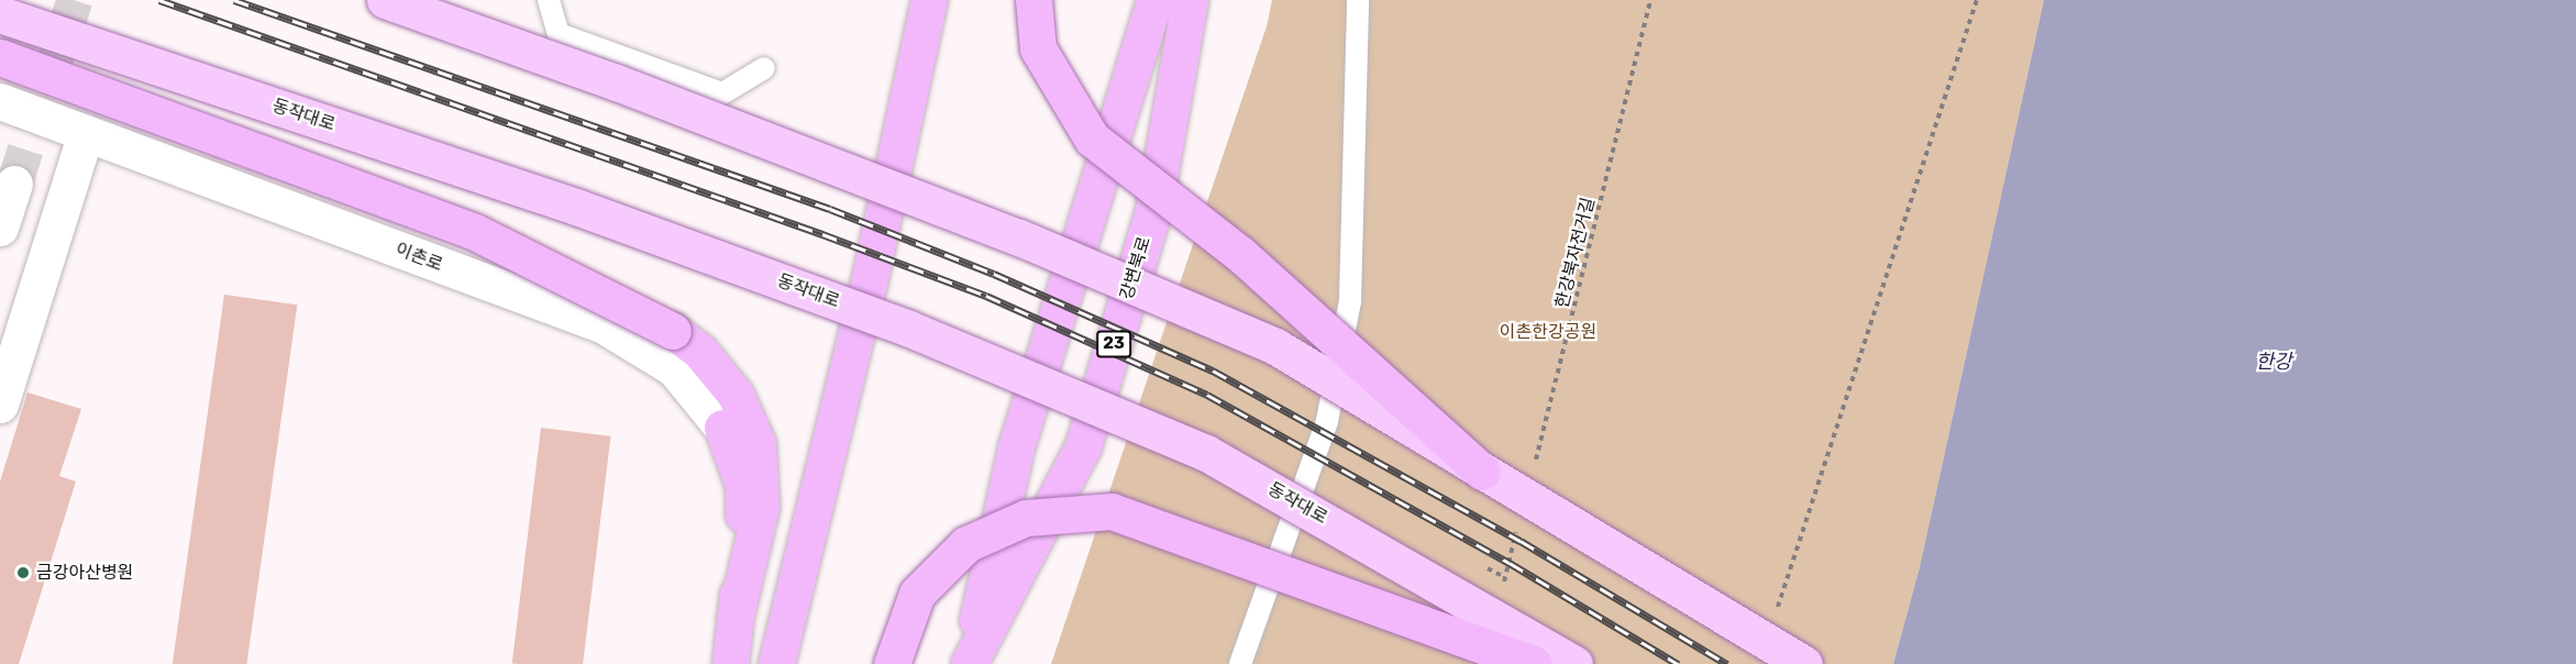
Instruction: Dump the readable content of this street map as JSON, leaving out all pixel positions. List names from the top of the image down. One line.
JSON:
{"streets":{"highway":["강변북로","23"],"main road":["동작대로"],"street":["이촌로"],"path":["한강북자전거길"]},"water":["한강"],"parks":["이촌한강공원"],"places":["금강아산병원"]}
